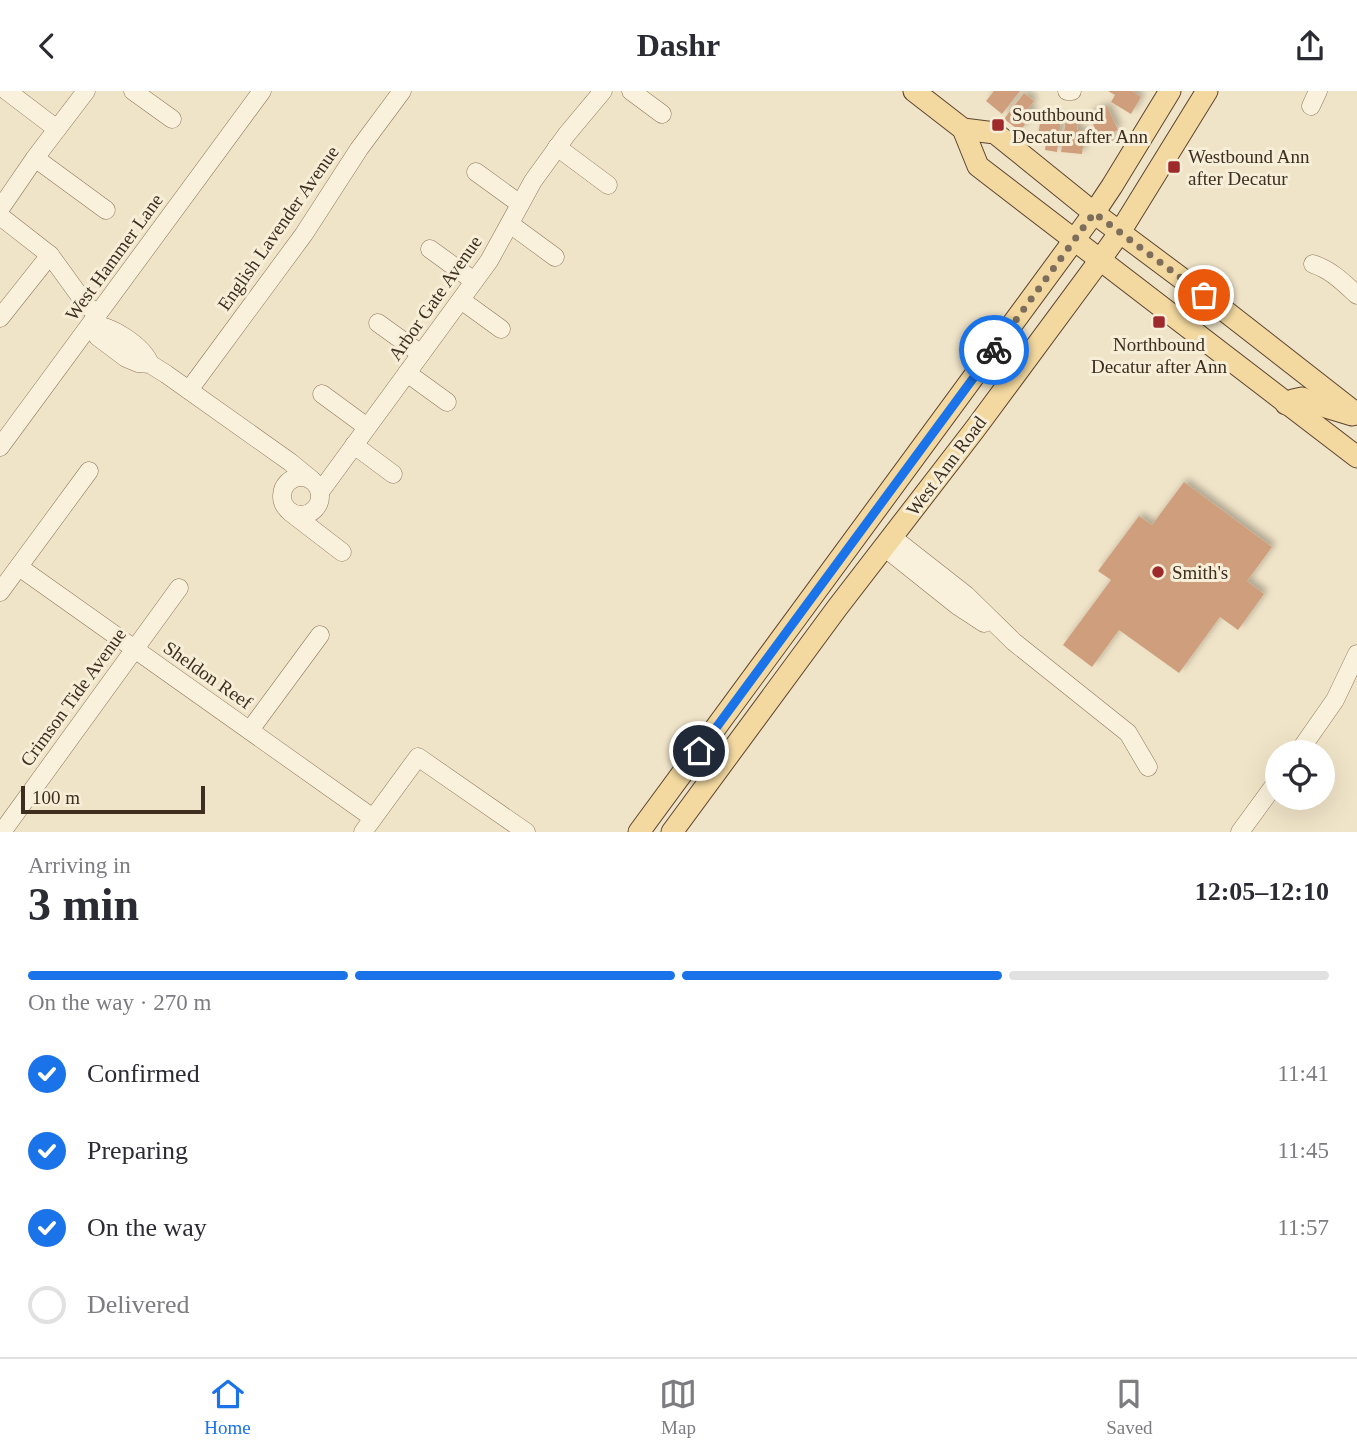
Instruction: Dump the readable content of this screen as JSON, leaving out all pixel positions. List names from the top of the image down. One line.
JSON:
{"streets":{"main road":["West Ann Road"],"street":["English Lavender Avenue","West Hammer Lane","Arbor Gate Avenue","Sheldon Reef","Crimson Tide Avenue"]},"crossings":[["Sheldon Reef","Crimson Tide Avenue"]],"places":{"transit":["Southbound Decatur after Ann","Westbound Ann after Decatur","Northbound Decatur after Ann"],"other":["Smith's"]},"scale_bar":"100 m","page":{"header":"Dashr","scale":"100 m","heading":["3 min","Arriving in","12:05–12:10"],"bar":"On the way · 270 m","list":[["Confirmed","11:41"],["Preparing","11:45"],["On the way","11:57"],"Delivered"],"tabs":["Home","Map","Saved"]}}
